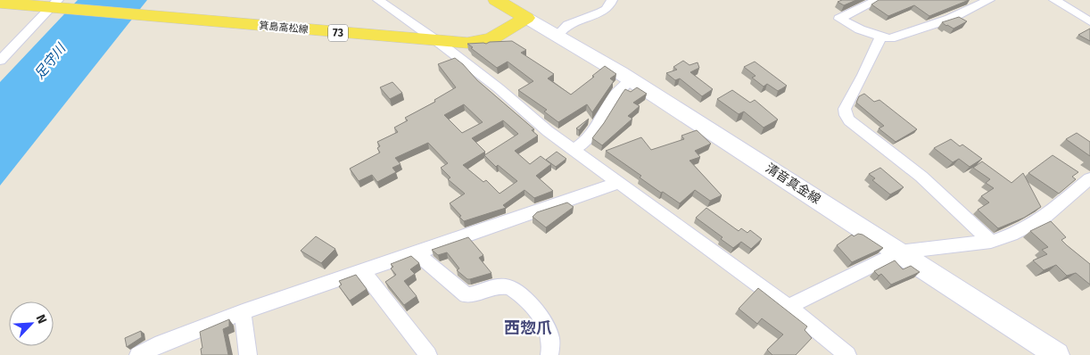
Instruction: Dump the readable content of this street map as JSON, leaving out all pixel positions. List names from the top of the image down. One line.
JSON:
{"streets":{"main road":["箕島高松線","73","清音真金線"]},"crossings":[["箕島高松線","清音真金線"]],"districts":["西惣爪"],"water":["足守川"],"north":"top right"}
